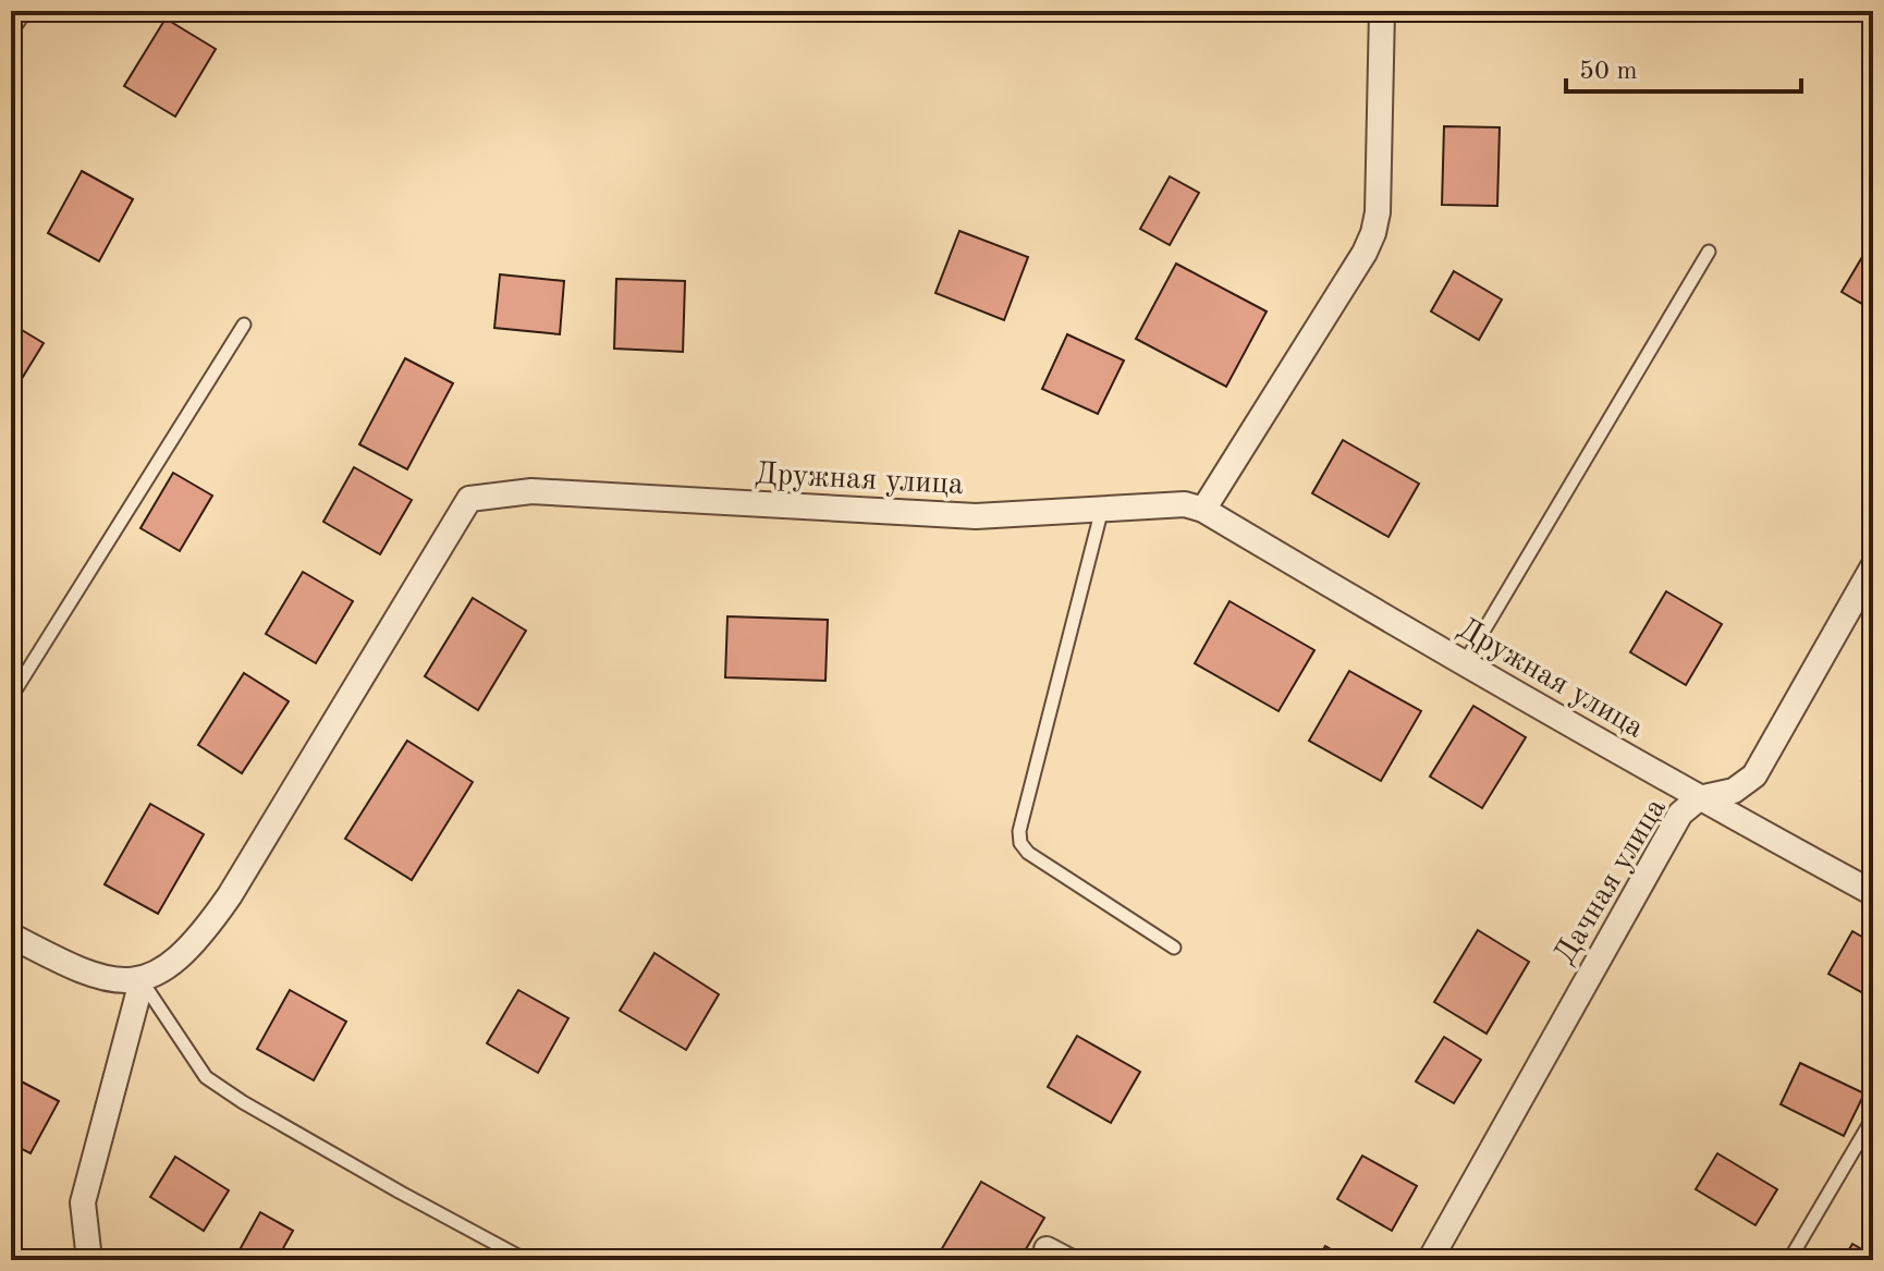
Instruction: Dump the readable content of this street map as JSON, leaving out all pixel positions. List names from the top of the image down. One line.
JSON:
{"streets":{"street":["Дружная улица","Дачная улица"]},"crossings":[["Дружная улица","Дачная улица"]],"scale_bar":"50 m"}
